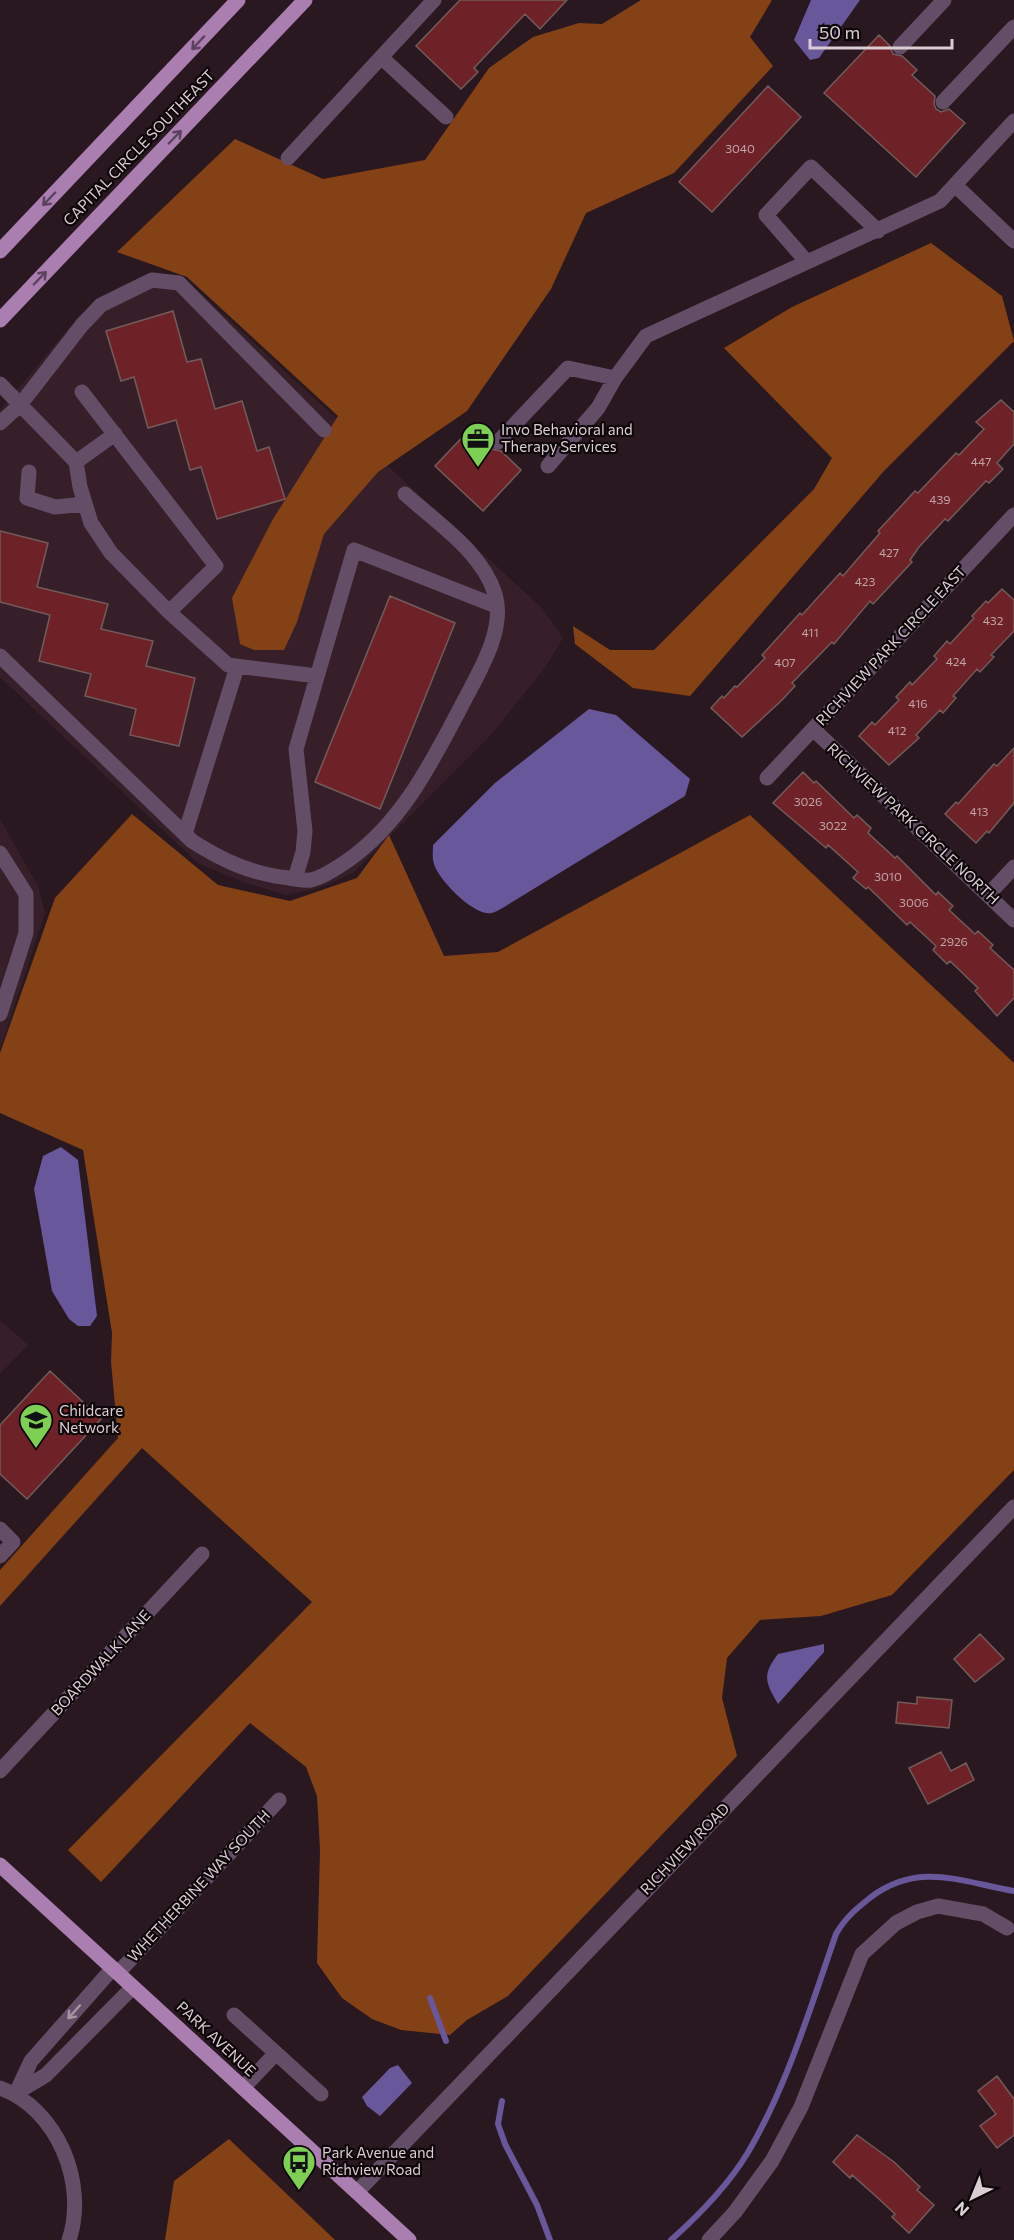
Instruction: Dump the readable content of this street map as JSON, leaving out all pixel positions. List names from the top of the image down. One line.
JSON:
{"streets":{"main road":["CAPITAL CIRCLE SOUTHEAST","PARK AVENUE"],"street":["RICHVIEW PARK CIRCLE EAST","RICHVIEW PARK CIRCLE NORTH","BOARDWALK LANE","RICHVIEW ROAD","WHETHERBINE WAY SOUTH"]},"crossings":[["RICHVIEW PARK CIRCLE EAST","RICHVIEW PARK CIRCLE NORTH"],["RICHVIEW ROAD","PARK AVENUE"],["WHETHERBINE WAY SOUTH","PARK AVENUE"]],"places":{"office":["Invo Behavioral and Therapy Services"],"school or university":["Childcare Network"],"bus stop":["Park Avenue and Richview Road"]},"house_numbers":["3040","447","439","427","423","432","411","424","407","416","412","3026","413","3022","3010","3006","2926"],"scale_bar":"50 m","north":"bottom left"}
